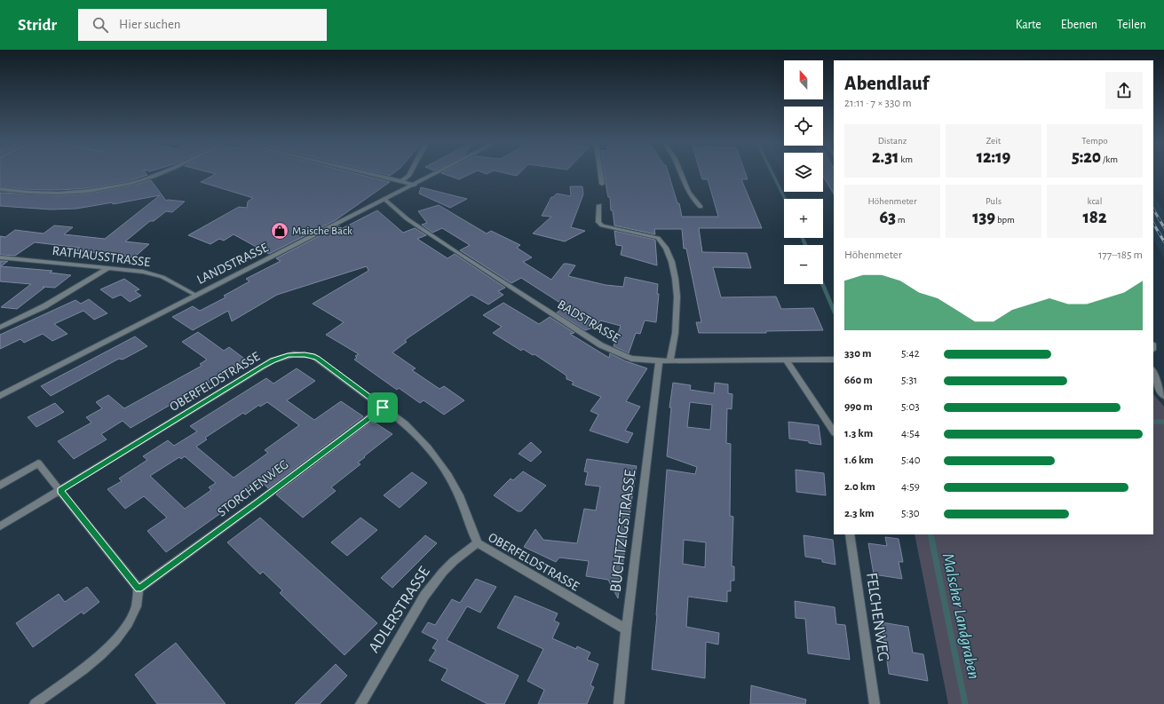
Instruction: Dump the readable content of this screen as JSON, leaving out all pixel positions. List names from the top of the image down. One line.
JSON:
{"streets":{"street":["RATHAUSSTRASSE","LANDSTRASSE","BADSTRASSE","OBERFELDSTRASSE","STORCHENWEG","BUCHTZIGSTRASSE","ADLERSTRASSE","FELCHENWEG"]},"crossings":[["RATHAUSSTRASSE","LANDSTRASSE"],["LANDSTRASSE","BADSTRASSE"],["BADSTRASSE","BUCHTZIGSTRASSE"],["OBERFELDSTRASSE","STORCHENWEG"],["OBERFELDSTRASSE","BUCHTZIGSTRASSE"],["OBERFELDSTRASSE","ADLERSTRASSE"]],"water":["Malscher Landgraben"],"places":{"shop":["Maische Bäck"]},"north":"top","page":{"header":"Stridr","search":"Hier suchen","nav":["Karte","Ebenen","Teilen"],"map_buttons":["+","−"],"heading":["Abendlauf","21:11 · 7 × 330 m"],"stats":[["Distanz","2.31 km"],["Zeit","12:19"],["Tempo","5:20 /km"],["Höhenmeter","63 m"],["Puls","139 bpm"],["kcal","182"]],"chart":["Höhenmeter","177–185 m"],"list":[{"name":"330 m","note":"5:42"},{"name":"660 m","note":"5:31"},{"name":"990 m","note":"5:03"},{"name":"1.3 km","note":"4:54"},{"name":"1.6 km","note":"5:40"},{"name":"2.0 km","note":"4:59"},{"name":"2.3 km","note":"5:30"}]}}
